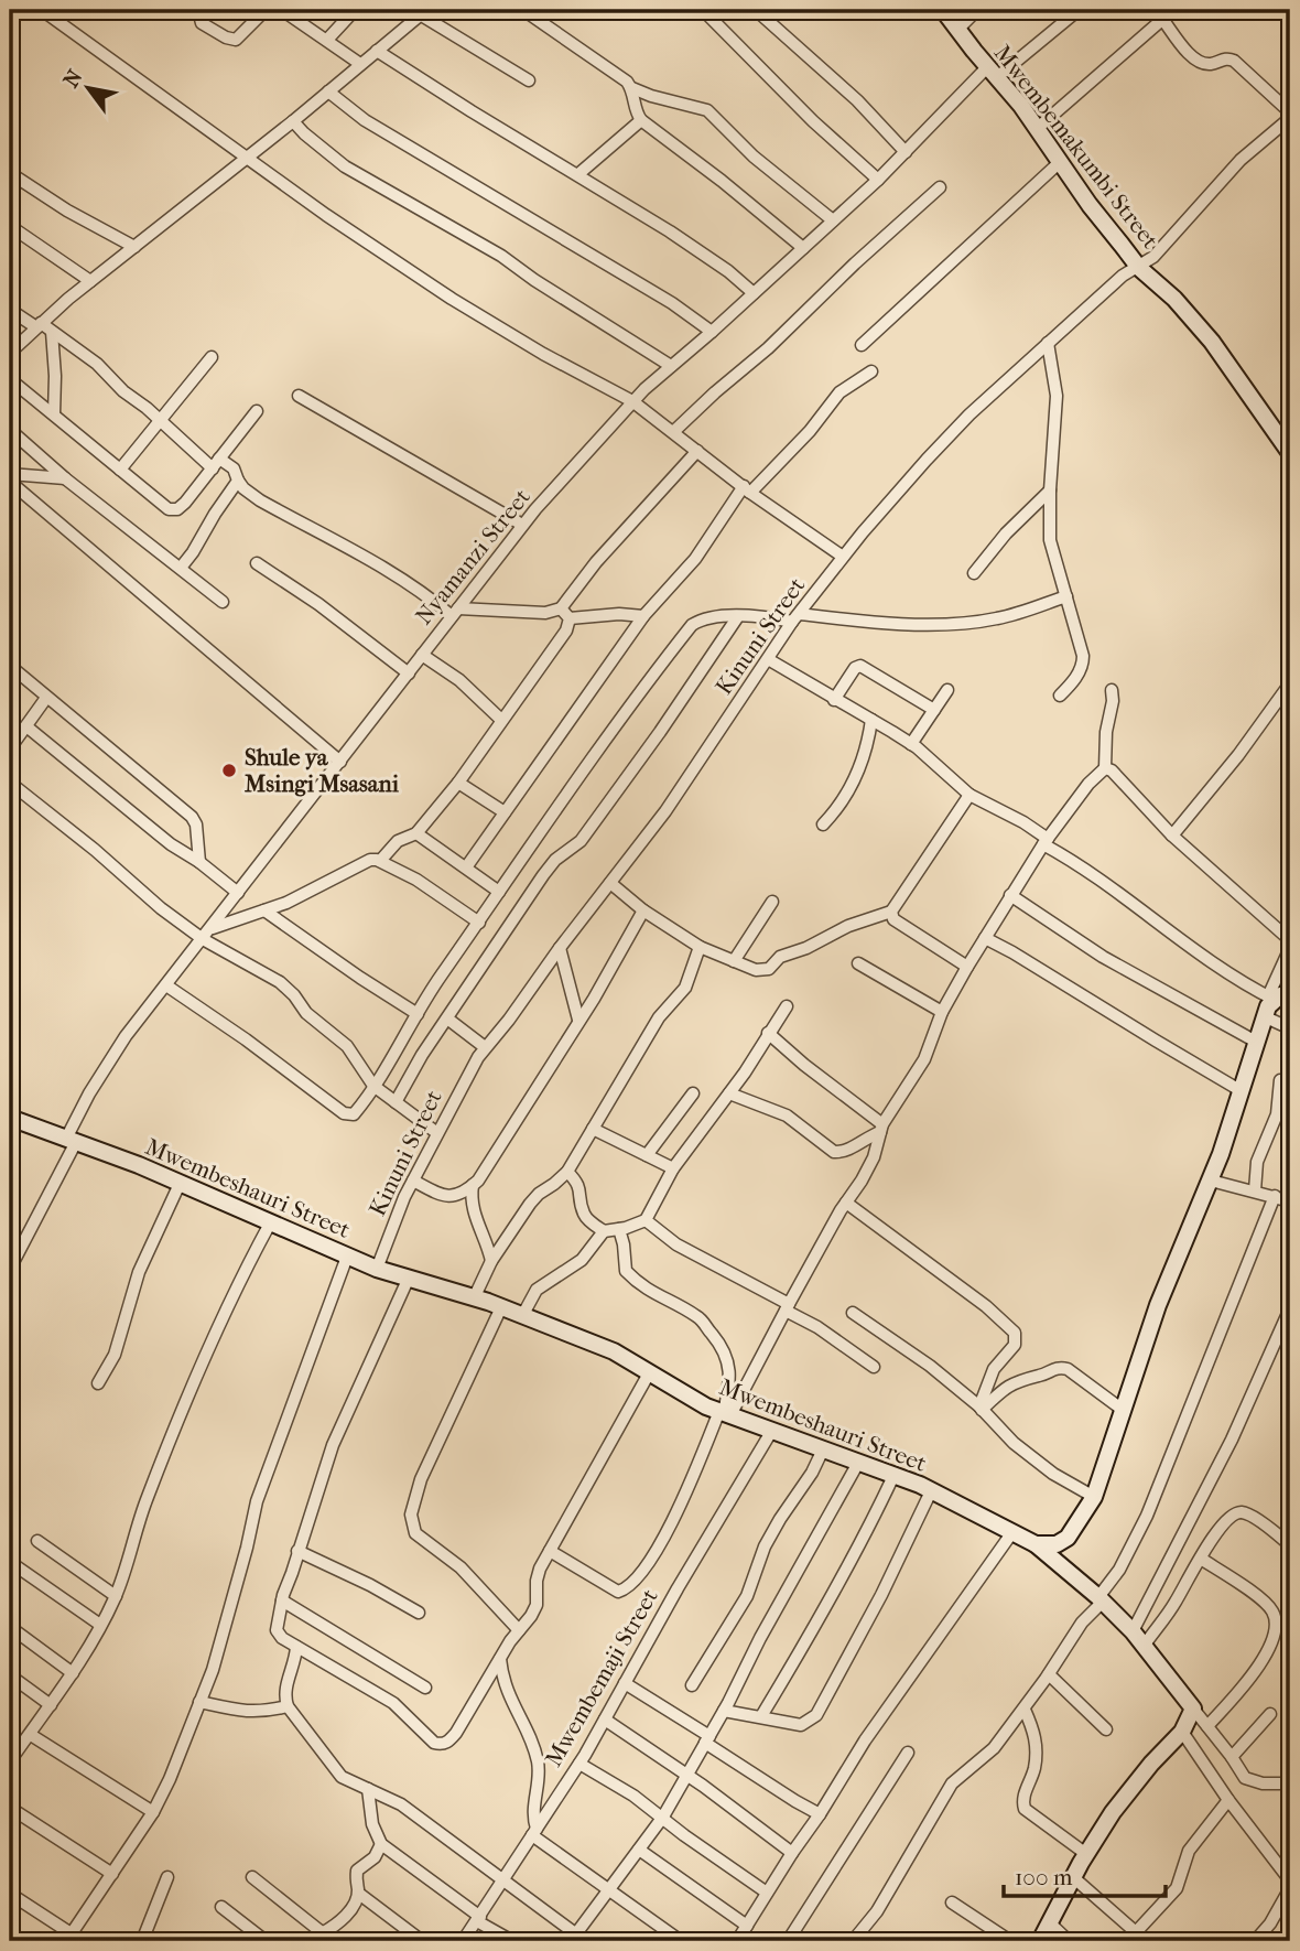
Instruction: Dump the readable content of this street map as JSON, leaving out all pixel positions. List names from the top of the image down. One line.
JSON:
{"streets":{"street":["Mwembemakumbi Street","Nyamanzi Street","Kinuni Street","Mwembeshauri Street","Mwembemaji Street"]},"crossings":[["Mwembemakumbi Street","Nyamanzi Street"],["Mwembemakumbi Street","Kinuni Street"],["Nyamanzi Street","Mwembeshauri Street"],["Kinuni Street","Mwembeshauri Street"],["Mwembeshauri Street","Mwembemaji Street"]],"places":["Shule ya Msingi Msasani"],"scale_bar":"100 m","north":"top left"}
